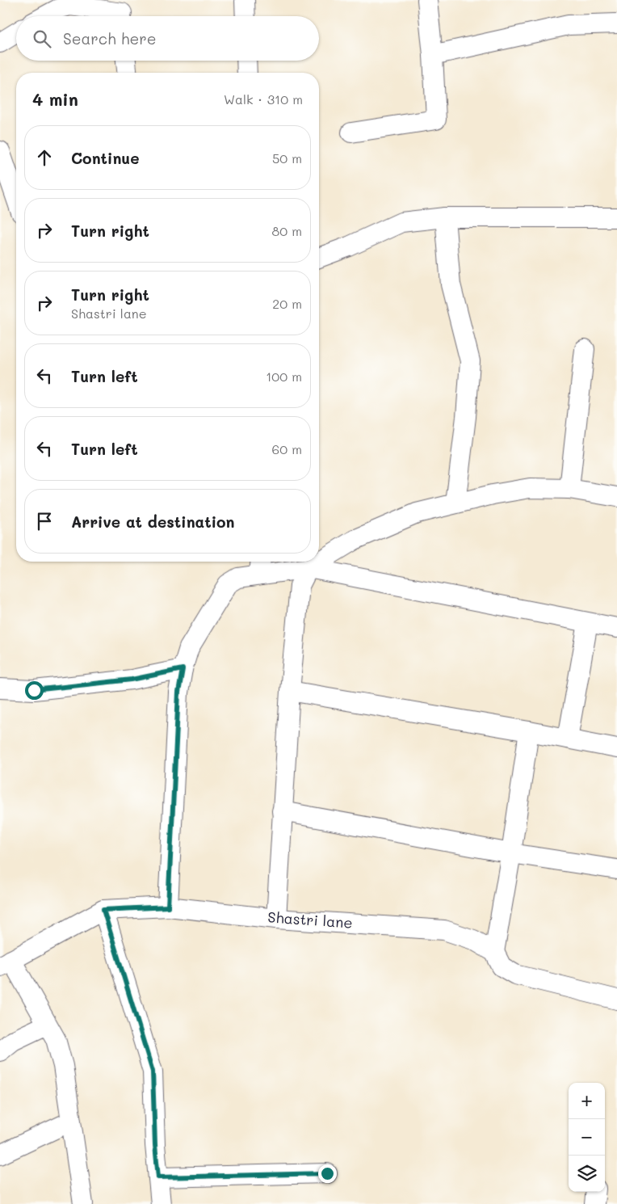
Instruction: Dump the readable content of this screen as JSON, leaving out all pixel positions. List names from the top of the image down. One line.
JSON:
{"streets":{"street":["Shastri lane"]},"page":{"search":"Search here","heading":["4 min","Walk · 310 m"],"list":[["Continue","50 m"],["Turn right","80 m"],["Turn right","Shastri lane","20 m"],["Turn left","100 m"],["Turn left","60 m"],"Arrive at destination"],"map_buttons":["+","−"]}}
